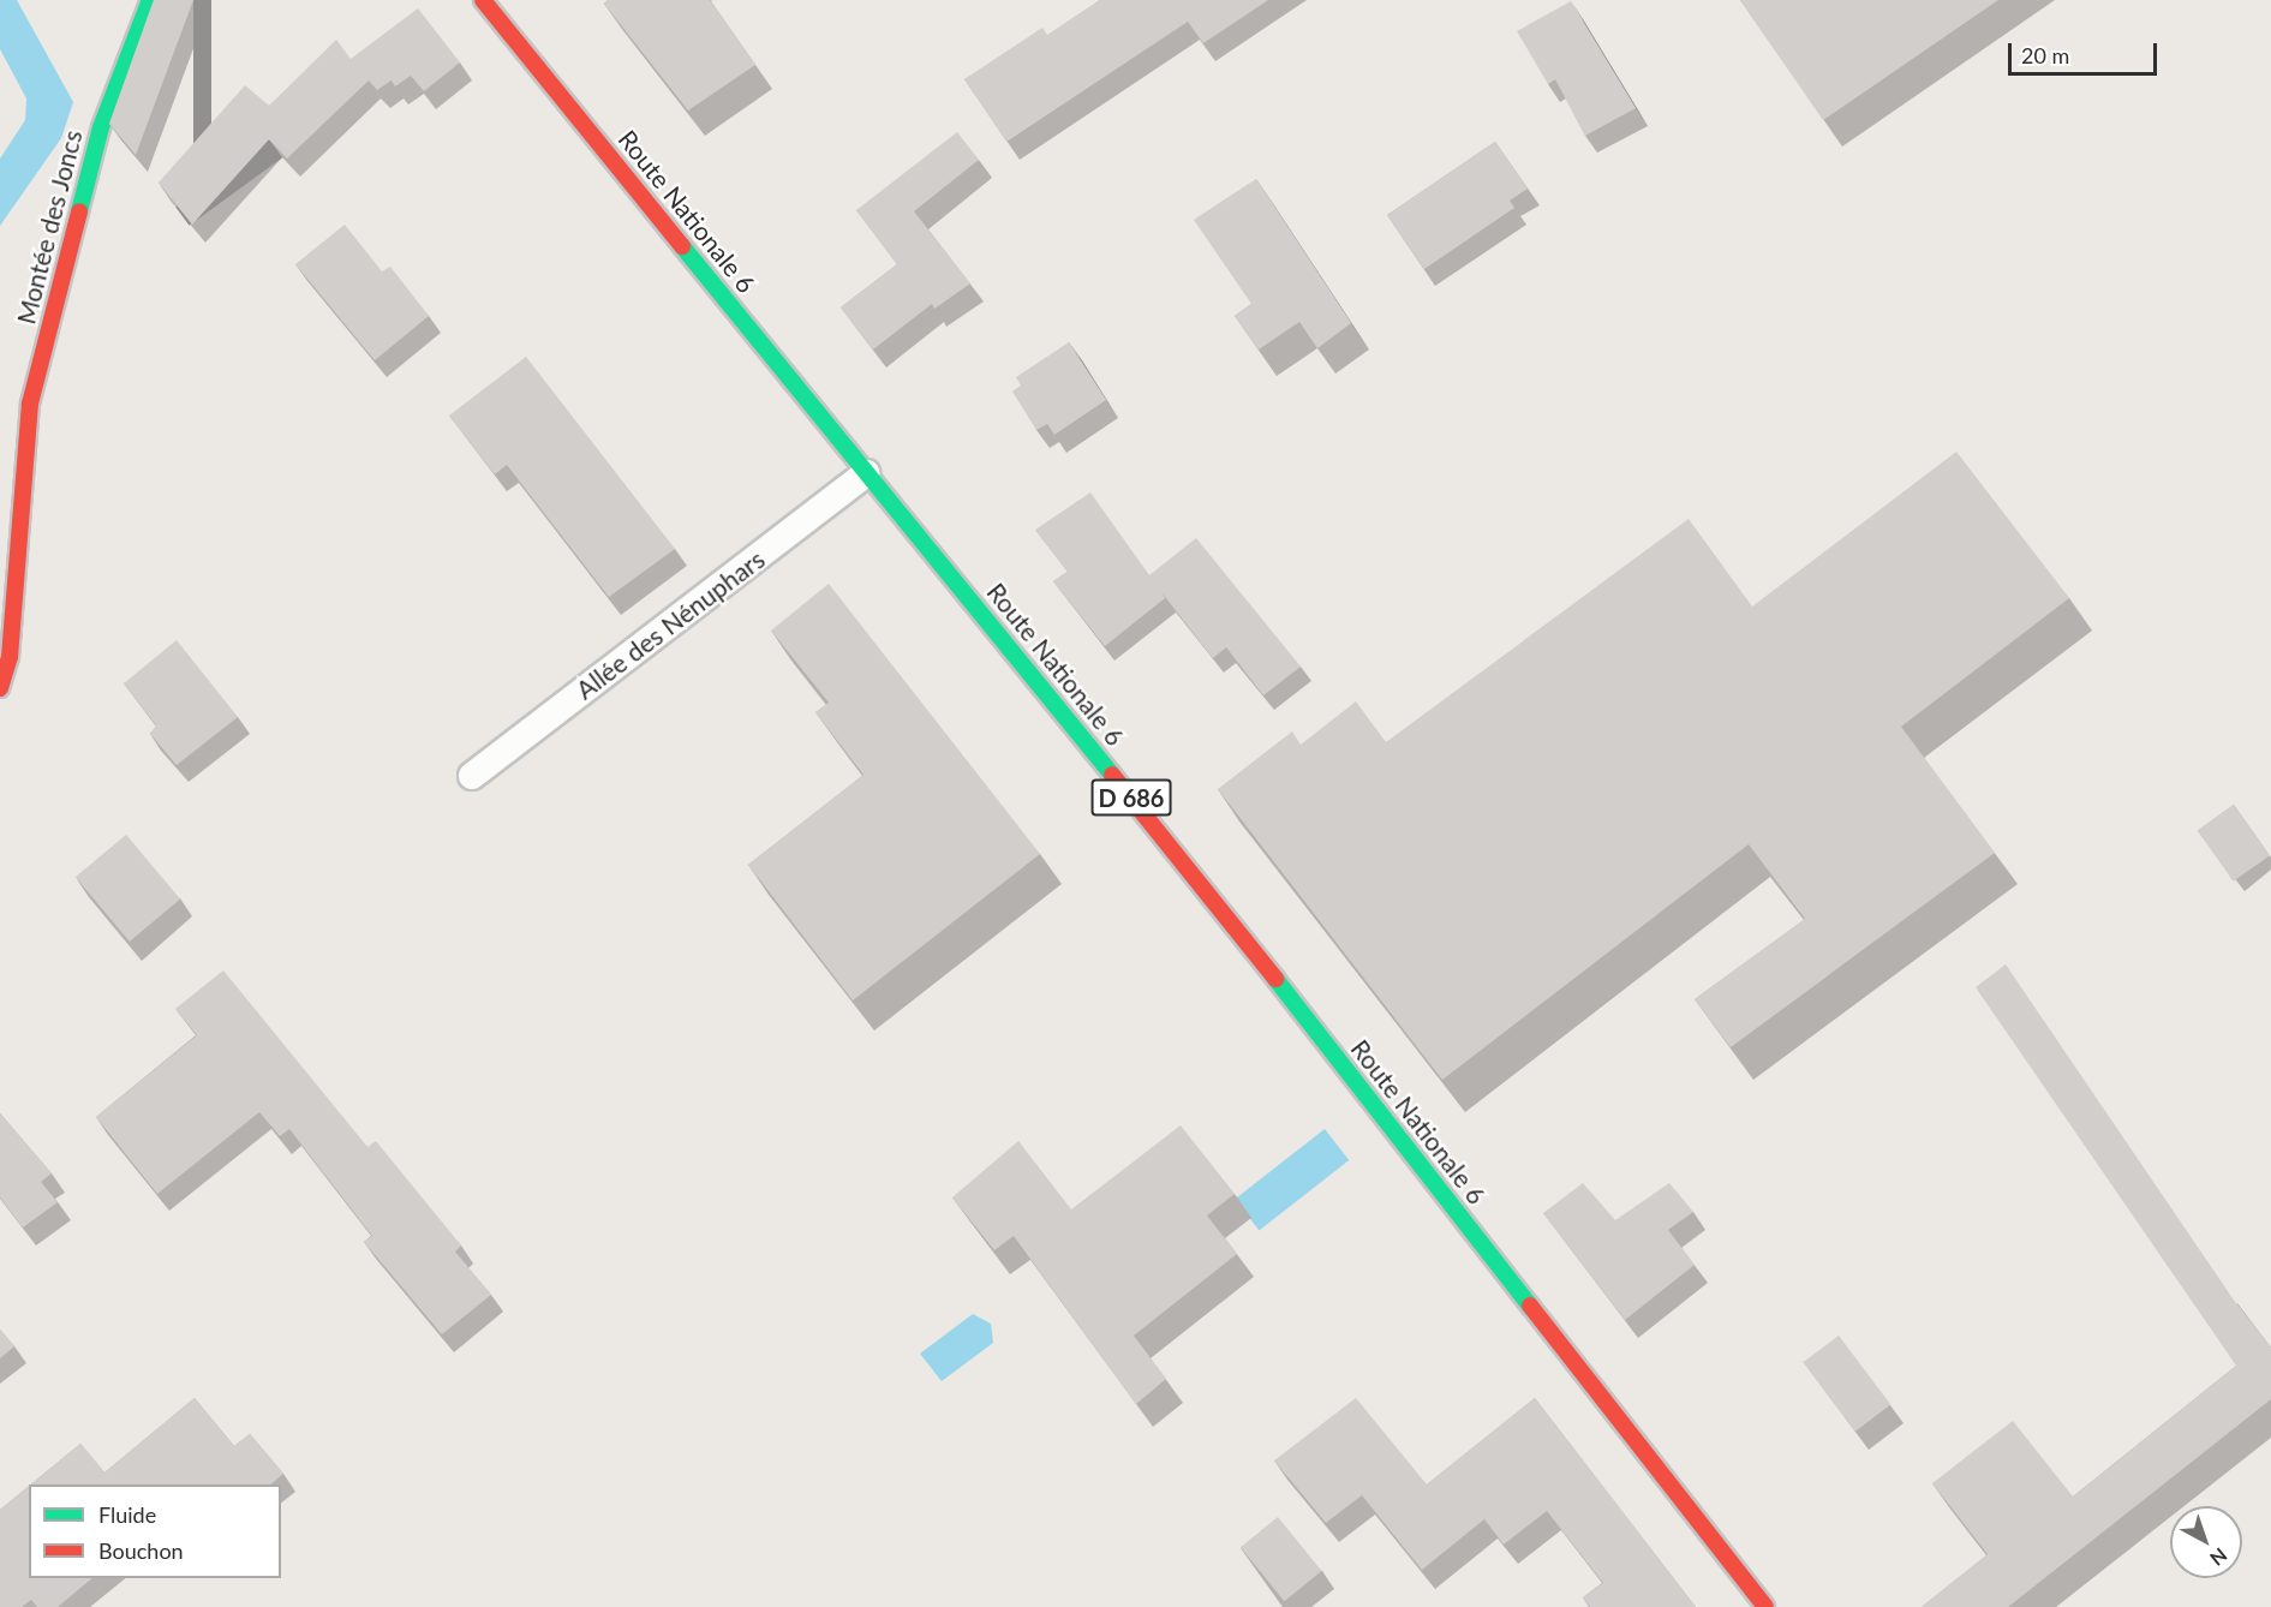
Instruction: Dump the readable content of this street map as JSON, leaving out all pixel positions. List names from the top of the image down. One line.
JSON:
{"streets":{"main road":["Route Nationale 6","Montée des Joncs","D 686"],"lane":["Allée des Nénuphars"]},"crossings":[["Route Nationale 6","Allée des Nénuphars"]],"legend":["Fluide","Bouchon"],"scale_bar":"20 m","north":"bottom right"}
